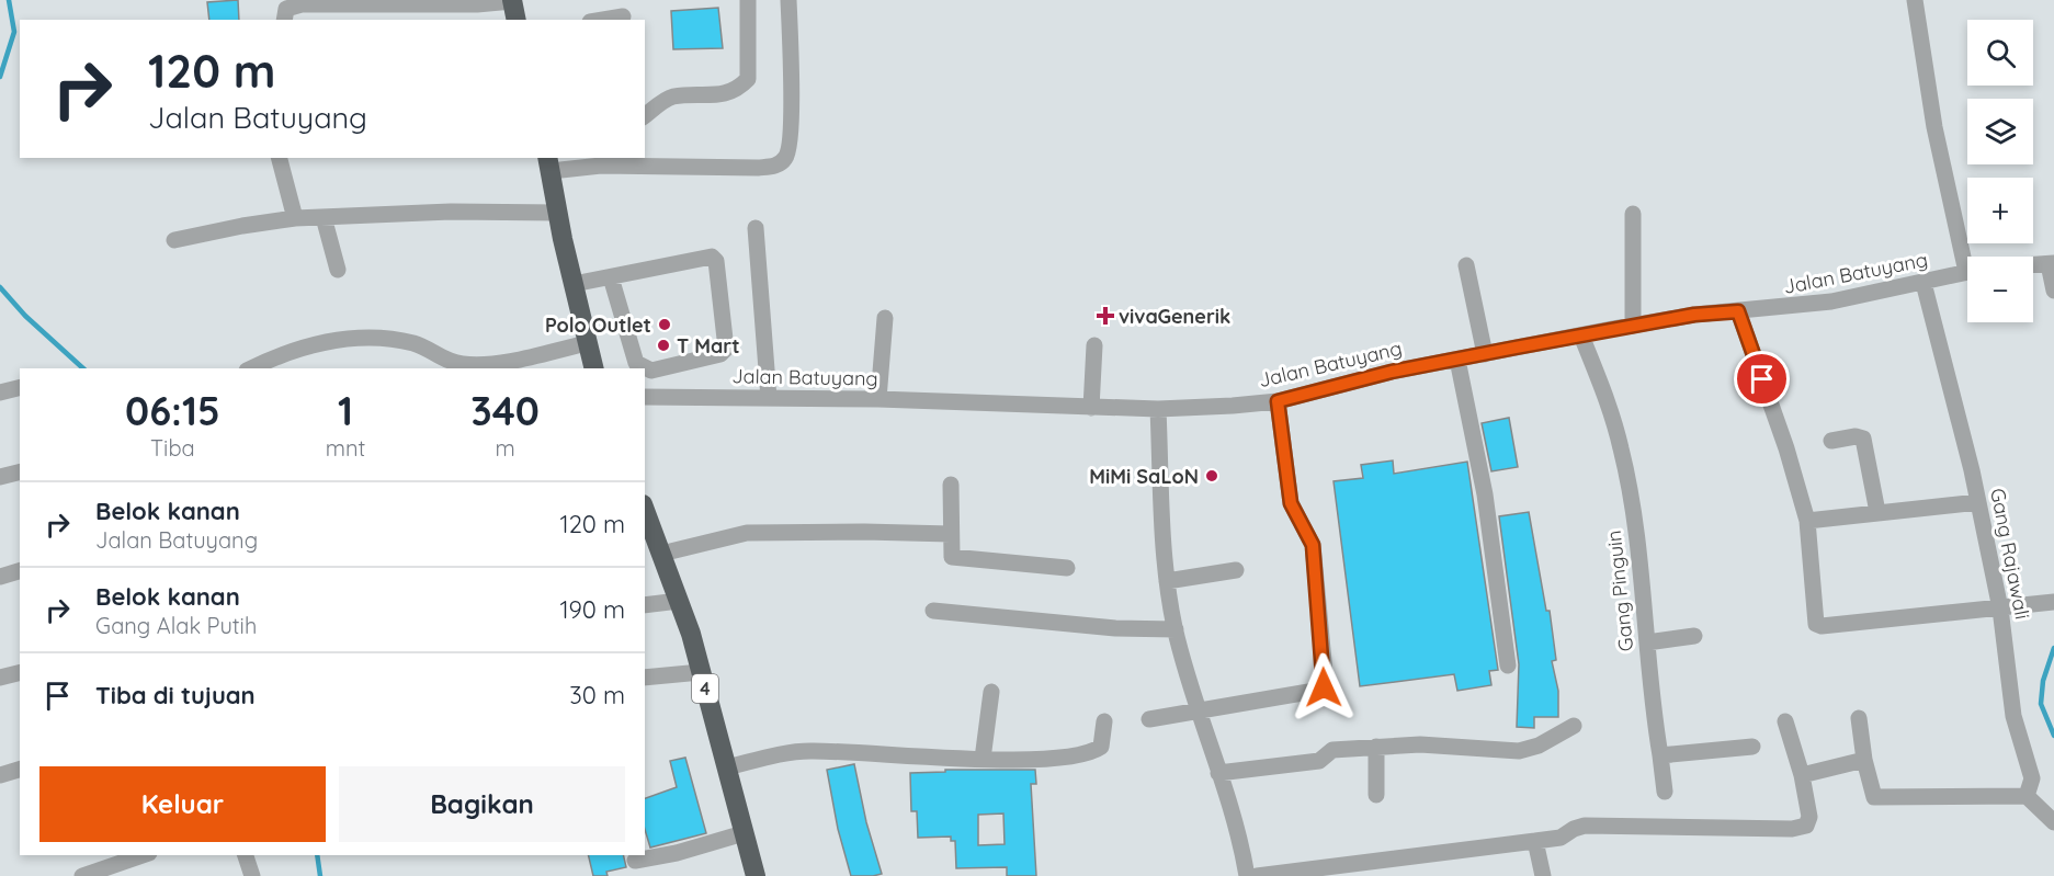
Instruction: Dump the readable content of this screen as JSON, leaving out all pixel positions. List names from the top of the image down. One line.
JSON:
{"streets":{"highway":["4"],"street":["Jalan Batuyang","Gang Rajawali","Gang Pinguin"]},"crossings":[["Jalan Batuyang","Gang Rajawali"],["Jalan Batuyang","Gang Pinguin"]],"places":{"health":["vivaGenerik"],"other":["Polo Outlet","T Mart","MiMi SaLoN"]},"page":{"map_buttons":["+","−"],"turn":["120 m","Jalan Batuyang"],"eta":["06:15","Tiba","1","mnt","340","m"],"list":[{"name":"Belok kanan","note":"Jalan Batuyang","value":"120 m"},{"name":"Belok kanan","note":"Gang Alak Putih","value":"190 m"},{"name":"Tiba di tujuan","value":"30 m"}],"buttons":["Keluar","Bagikan"]}}
